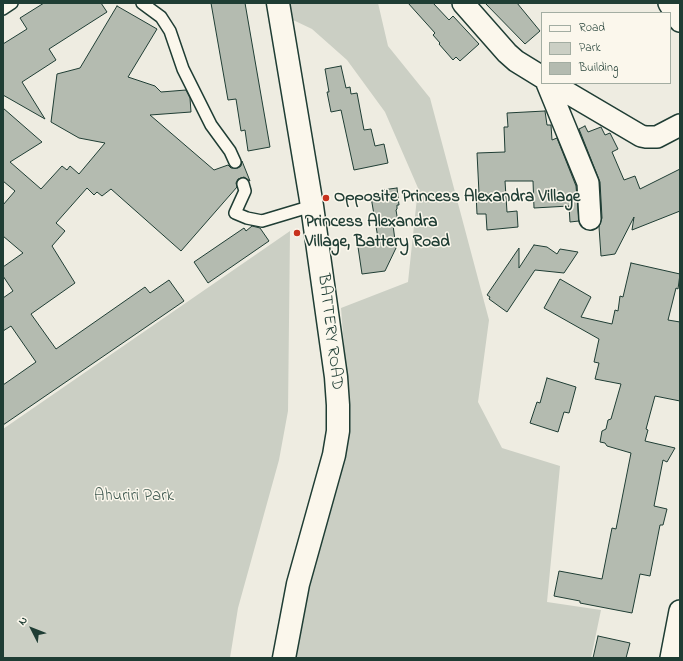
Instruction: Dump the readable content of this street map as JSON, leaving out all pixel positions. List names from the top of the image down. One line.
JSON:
{"streets":{"street":["BATTERY ROAD"]},"parks":["Ahuriri Park"],"places":["Opposite Princess Alexandra Village","Princess Alexandra Village, Battery Road"],"legend":["Road","Park","Building"],"north":"top left"}
